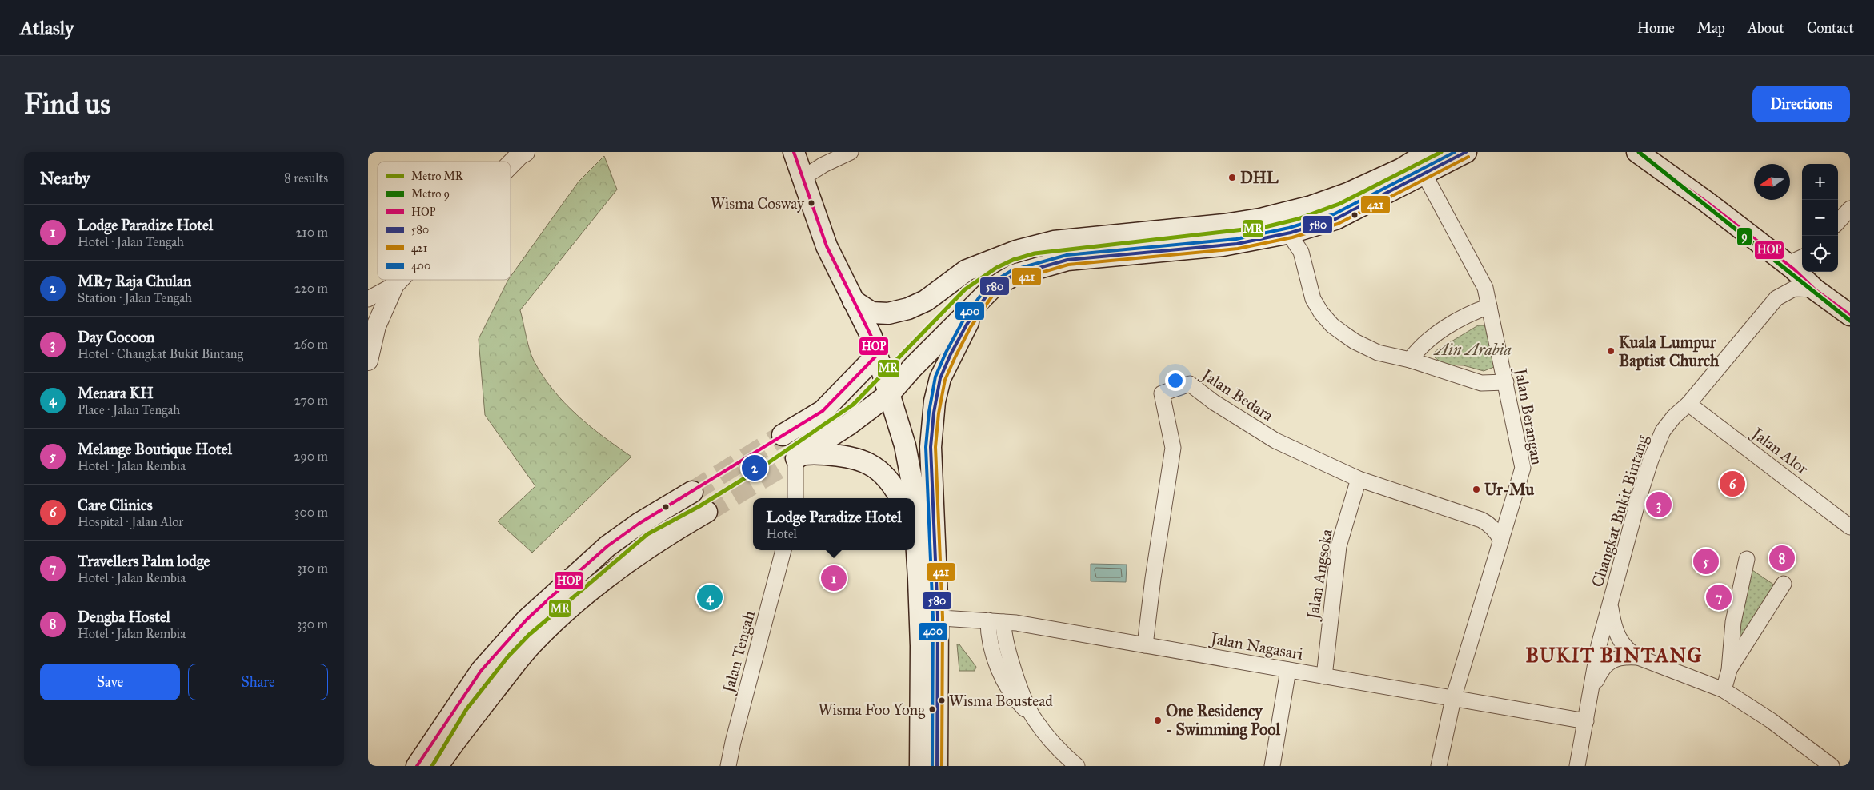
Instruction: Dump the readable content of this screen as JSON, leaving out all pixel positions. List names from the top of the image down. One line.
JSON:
{"streets":{"street":["Jalan Bedara","Jalan Berangan","Jalan Alor","Changkat Bukit Bintang","Jalan Angsoka","Jalan Nagasari","Jalan Tengah"]},"crossings":[["Jalan Bedara","Jalan Berangan"],["Jalan Bedara","Jalan Angsoka"],["Jalan Bedara","Jalan Nagasari"],["Jalan Berangan","Jalan Nagasari"],["Jalan Alor","Changkat Bukit Bintang"],["Changkat Bukit Bintang","Jalan Nagasari"],["Jalan Angsoka","Jalan Nagasari"]],"districts":["BUKIT BINTANG"],"parks":["Ain Arabia"],"places":["DHL","Wisma Cosway","Kuala Lumpur Baptist Church","Ur-Mu","Wisma Boustead","Wisma Foo Yong","One Residency - Swimming Pool"],"lines":["metro line MR","metro line 9","transit line HOP","transit line 580","transit line 400","transit line 421"],"legend":["Metro MR","Metro 9","HOP","580","421","400"],"north":"left","page":{"header":"Atlasly","nav":["Home","Map","About","Contact"],"buttons":["Directions",["Save","Share"]],"title":"Find us","heading":["Nearby","8 results"],"map_buttons":["+","−"],"list":[{"mark":"1","name":"Lodge Paradize Hotel","note":"Hotel · Jalan Tengah","value":"210 m"},{"mark":"2","name":"MR7 Raja Chulan","note":"Station · Jalan Tengah","value":"220 m"},{"mark":"3","name":"Day Cocoon","note":"Hotel · Changkat Bukit Bintang","value":"260 m"},{"mark":"4","name":"Menara KH","note":"Place · Jalan Tengah","value":"270 m"},{"mark":"5","name":"Melange Boutique Hotel","note":"Hotel · Jalan Rembia","value":"290 m"},{"mark":"6","name":"Care Clinics","note":"Hospital · Jalan Alor","value":"300 m"},{"mark":"7","name":"Travellers Palm lodge","note":"Hotel · Jalan Rembia","value":"310 m"},{"mark":"8","name":"Dengba Hostel","note":"Hotel · Jalan Rembia","value":"330 m"}],"pins":["2","6","3","8","5","1","4","7"],"popup":["Lodge Paradize Hotel","Hotel"]}}
